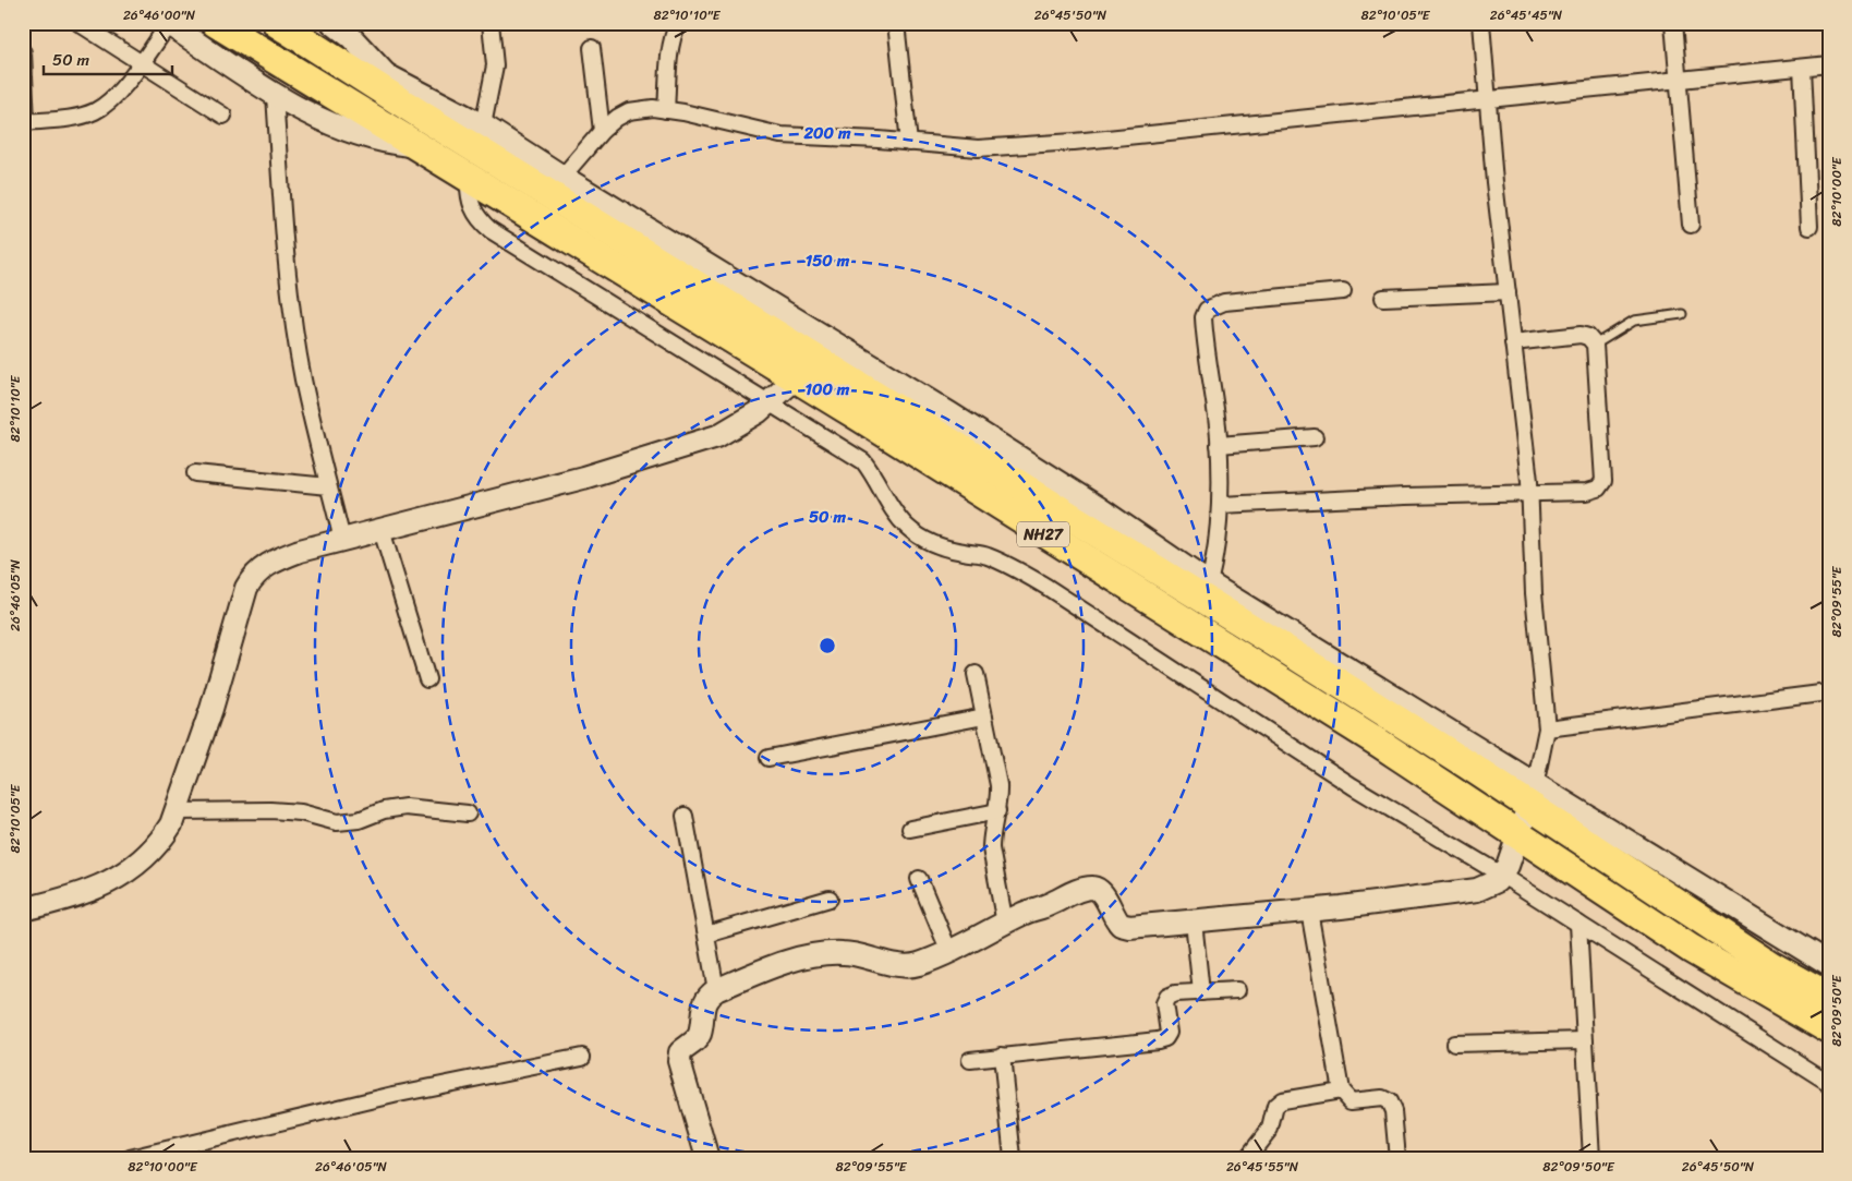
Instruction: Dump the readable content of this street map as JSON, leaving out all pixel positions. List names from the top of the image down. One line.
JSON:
{"streets":{"highway":["NH27"]},"scale_bar":"50 m","coordinates":["26°46'00\"N","82°10'10\"E","26°45'50\"N","82°10'05\"E","26°45'45\"N","82°10'00\"E","26°46'05\"N","82°09'55\"E","82°09'50\"E","26°45'55\"N"],"rings":["200 m","150 m","100 m","50 m"]}
